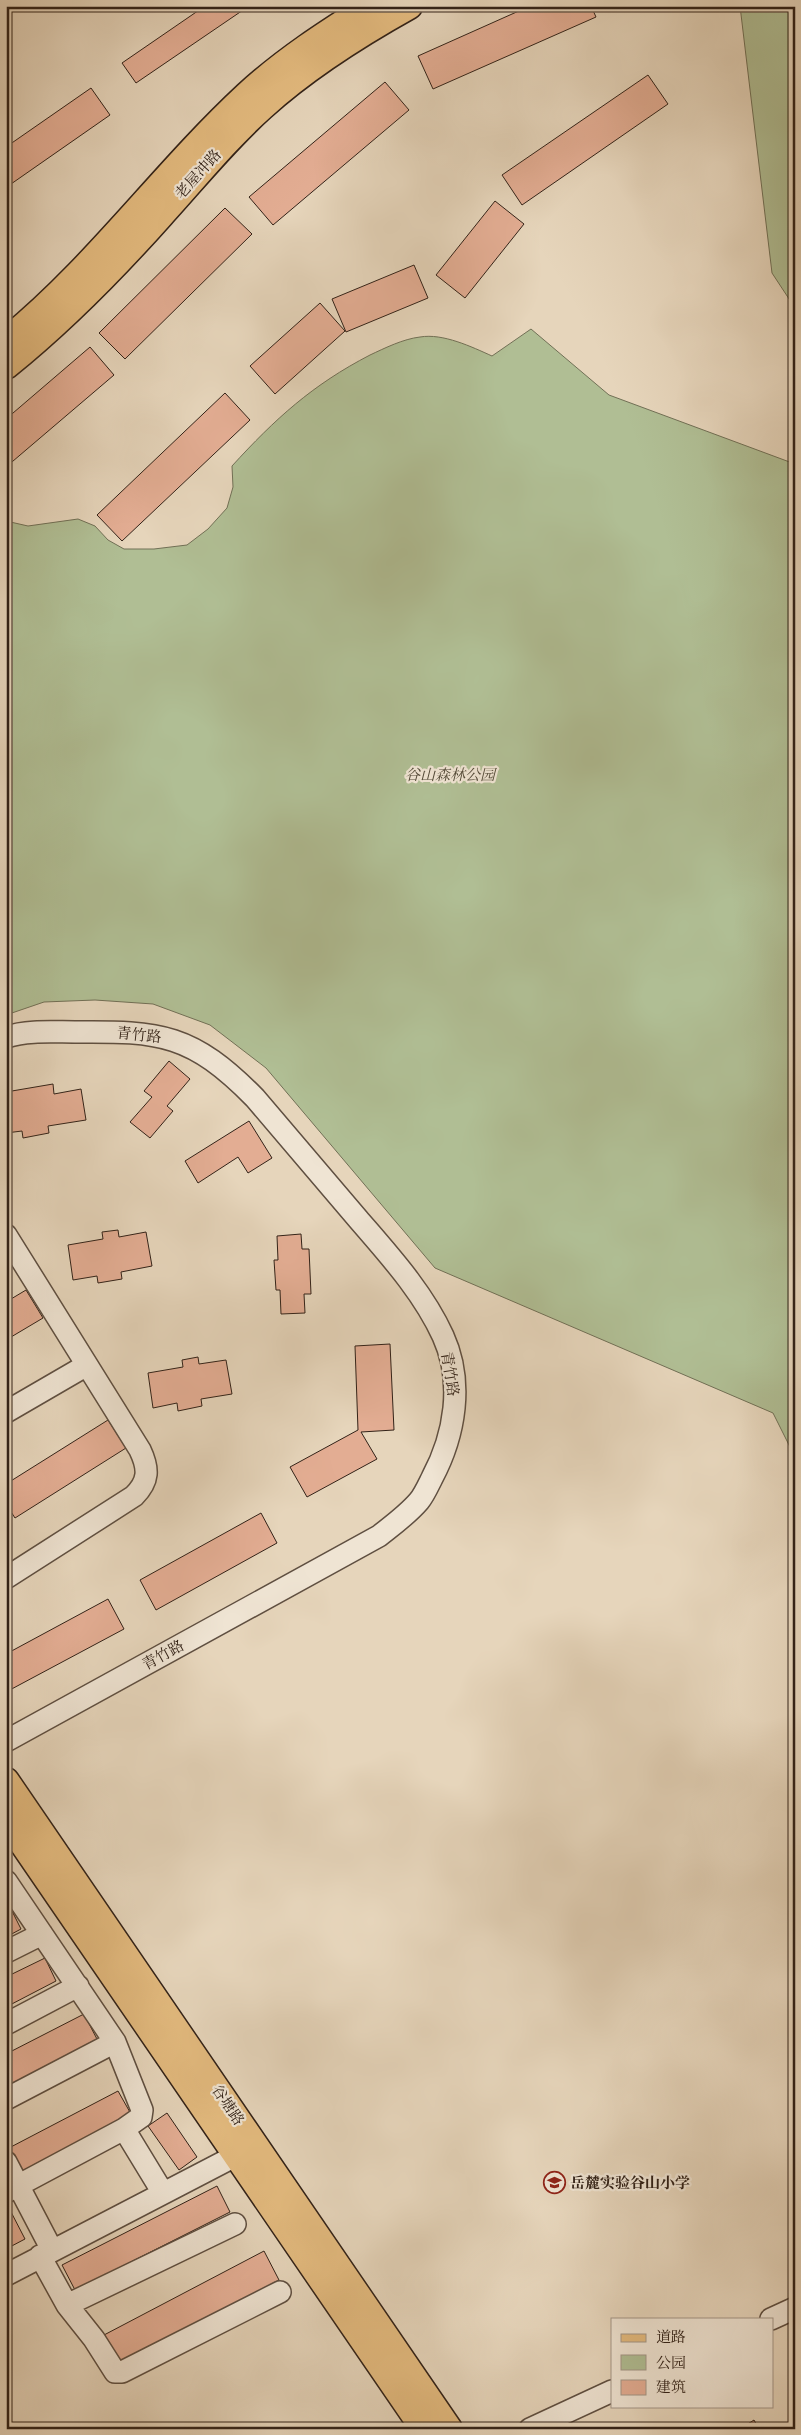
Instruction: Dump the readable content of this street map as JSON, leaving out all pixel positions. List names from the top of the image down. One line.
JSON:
{"streets":{"main road":["老屋冲路","谷塘路"],"street":["青竹路"]},"parks":["谷山森林公园"],"places":{"school or university":["岳麓实验谷山小学"]},"legend":["道路","公园","建筑"]}
